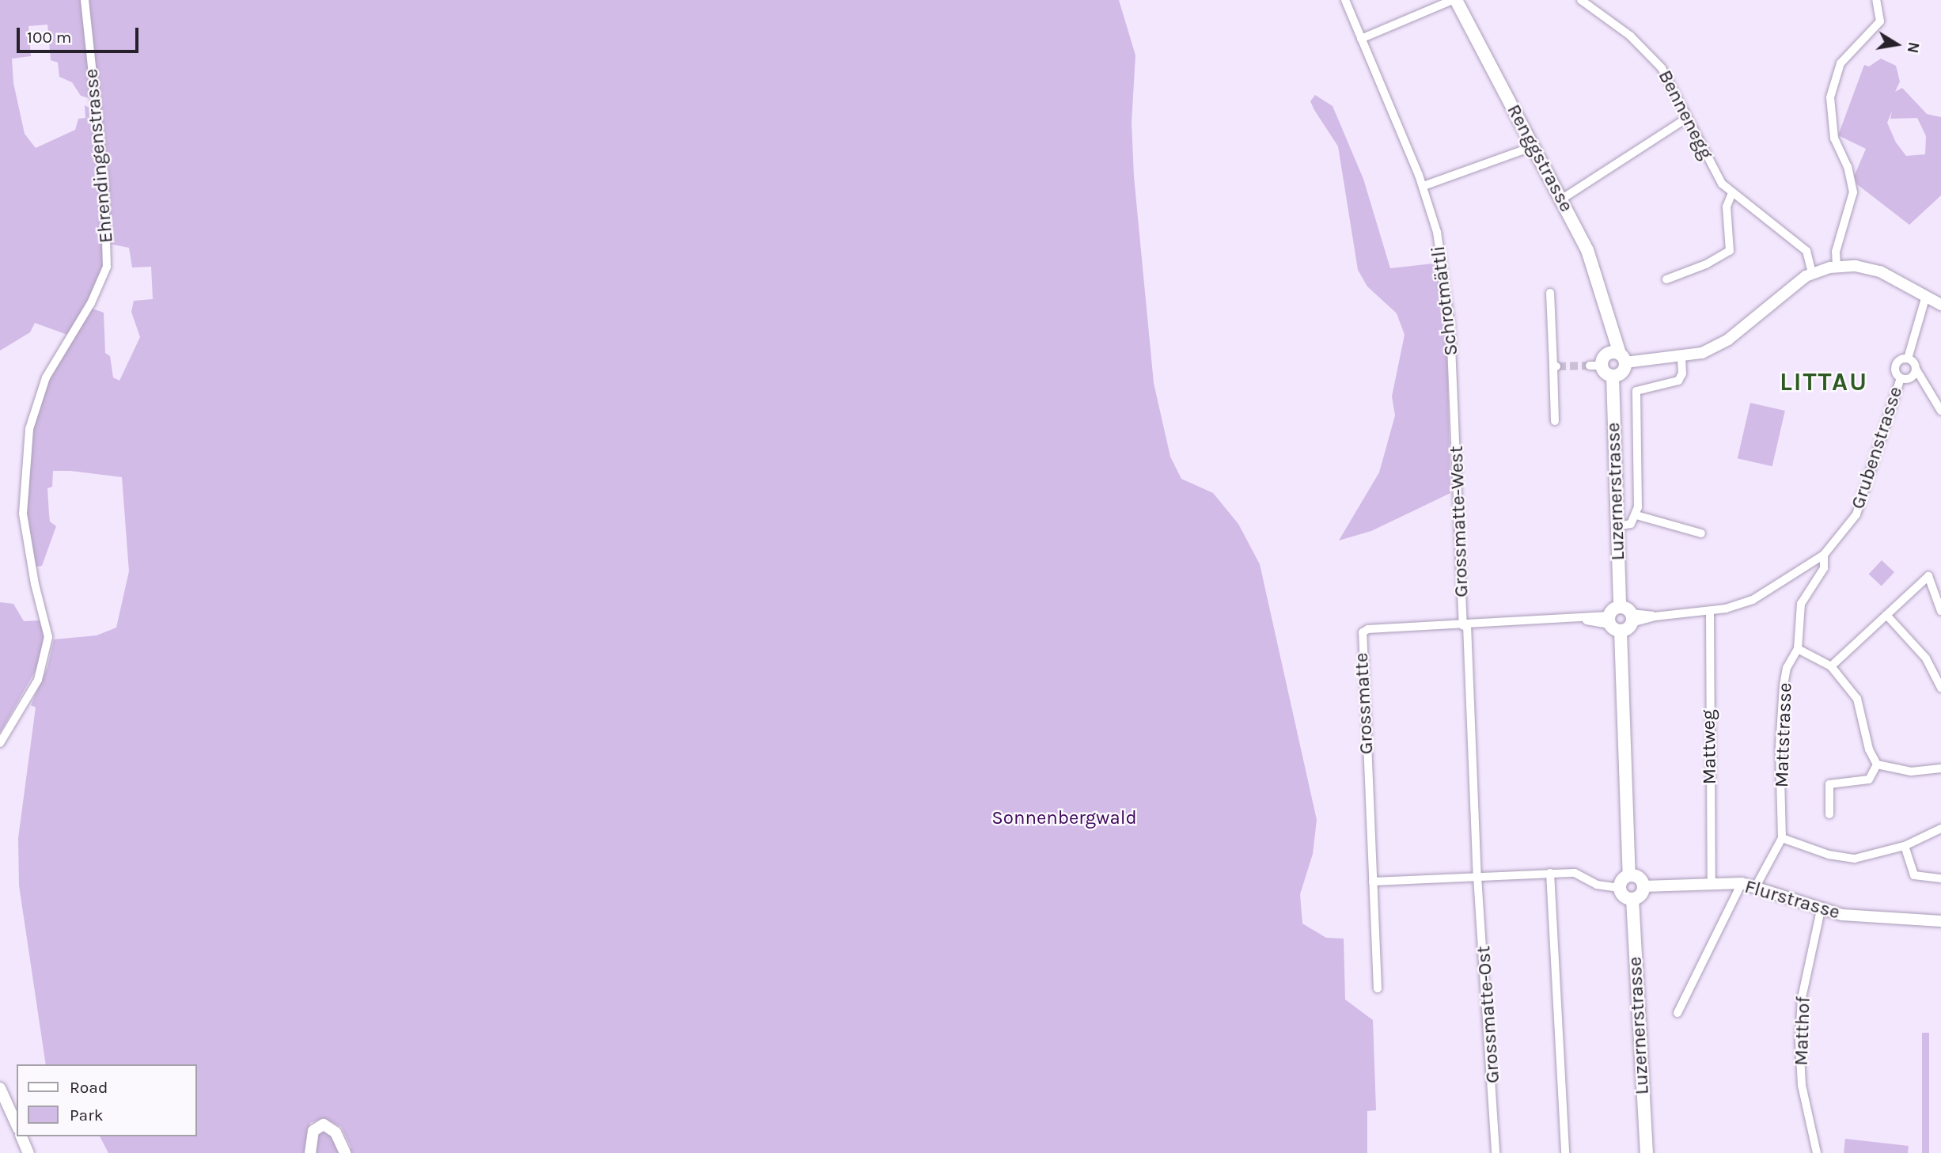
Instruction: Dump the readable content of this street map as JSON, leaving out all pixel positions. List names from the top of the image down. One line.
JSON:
{"streets":{"main road":["Renggstrasse","Luzernerstrasse"],"street":["Bennenegg","Ehrendingenstrasse","Schrotmättli","Grubenstrasse","Grossmatte-West","Grossmatte","Mattstrasse","Mattweg","Flurstrasse","Grossmatte-Ost","Matthof"]},"crossings":[["Schrotmättli","Grossmatte-West"],["Grubenstrasse","Luzernerstrasse"],["Grubenstrasse","Mattstrasse"],["Grubenstrasse","Mattweg"],["Luzernerstrasse","Flurstrasse"],["Grossmatte-West","Grossmatte"],["Mattstrasse","Flurstrasse"],["Mattweg","Flurstrasse"],["Flurstrasse","Matthof"]],"districts":["LITTAU"],"parks":["Sonnenbergwald"],"legend":["Road","Park"],"scale_bar":"100 m","north":"right"}
